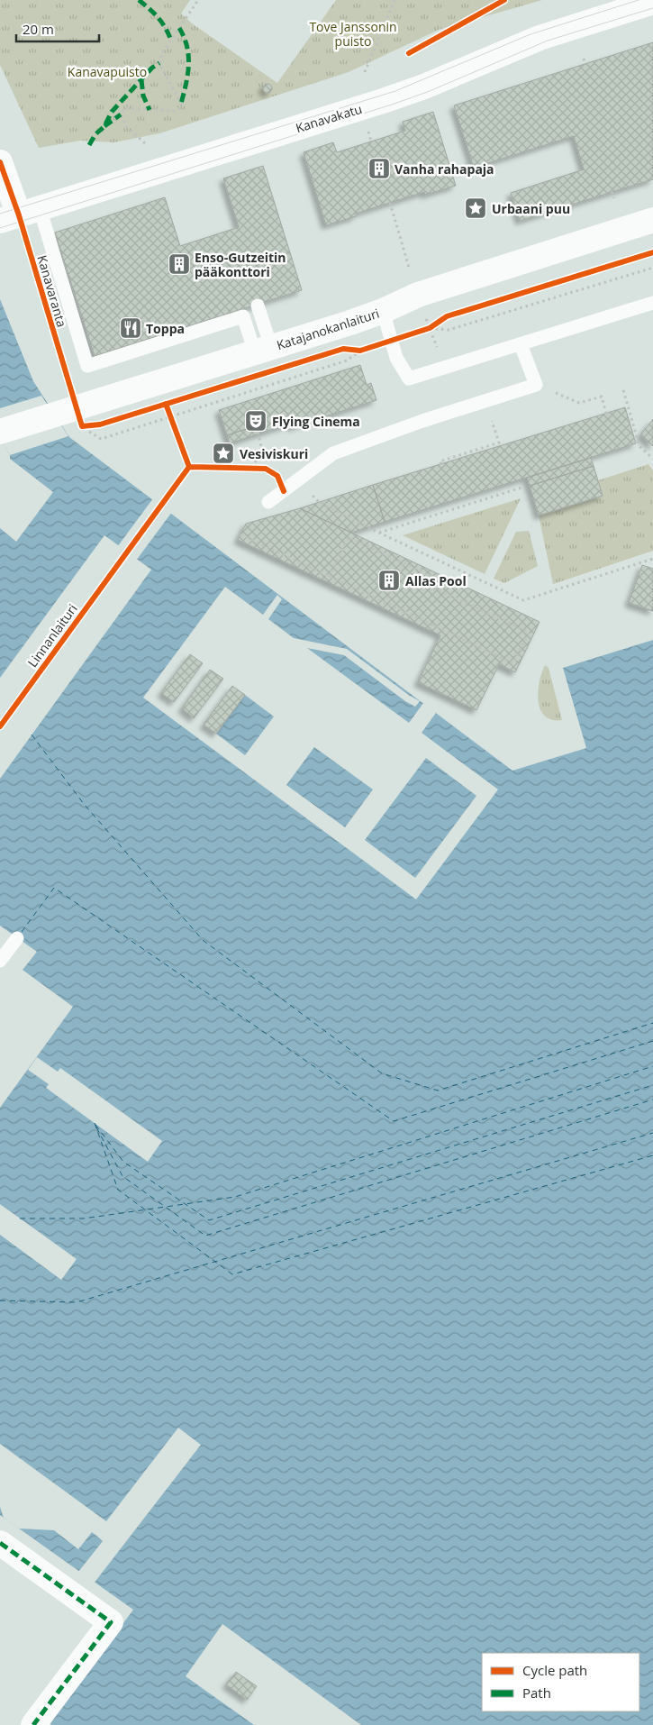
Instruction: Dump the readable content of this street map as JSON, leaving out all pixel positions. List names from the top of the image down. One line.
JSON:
{"streets":{"main road":["Kanavakatu","Katajanokanlaituri"],"cycle path":["Kanavaranta","Linnanlaituri"]},"parks":["Tove Janssonin puisto","Kanavapuisto"],"places":{"building":["Vanha rahapaja","Enso-Gutzeitin pääkonttori","Allas Pool"],"place":["Urbaani puu","Vesiviskuri"],"restaurant":["Toppa"],"theatre":["Flying Cinema"]},"legend":["Cycle path","Path"],"scale_bar":"20 m"}
